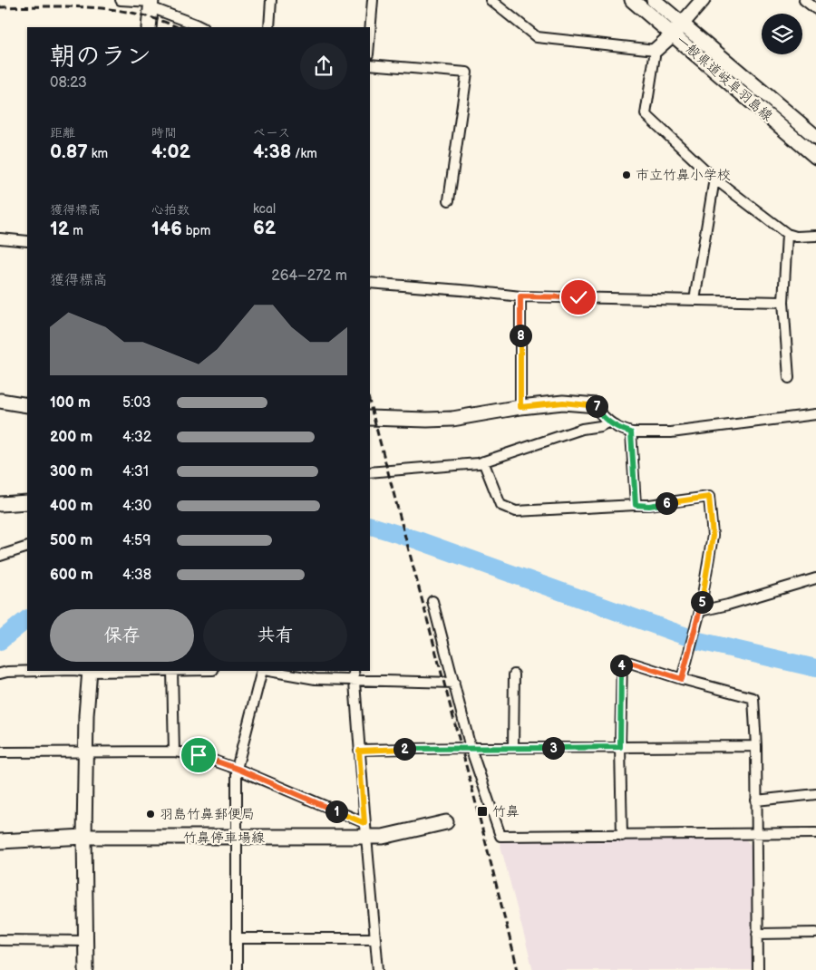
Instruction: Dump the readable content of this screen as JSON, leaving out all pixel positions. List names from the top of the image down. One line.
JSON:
{"streets":{"main road":["一般県道岐阜羽島線","竹鼻停車場線"]},"places":{"other":["市立竹鼻小学校","羽島竹鼻郵便局"],"transit":["竹鼻"]},"page":{"heading":["朝のラン","08:23"],"stats":[["距離","0.87 km"],["時間","4:02"],["ペース","4:38 /km"],["獲得標高","12 m"],["心拍数","146 bpm"],["kcal","62"]],"chart":["獲得標高","264–272 m"],"pins":["8","7","6","5","4","3","2","1"],"list":[{"name":"100 m","note":"5:03"},{"name":"200 m","note":"4:32"},{"name":"300 m","note":"4:31"},{"name":"400 m","note":"4:30"},{"name":"500 m","note":"4:59"},{"name":"600 m","note":"4:38"}],"buttons":["保存","共有"]}}
